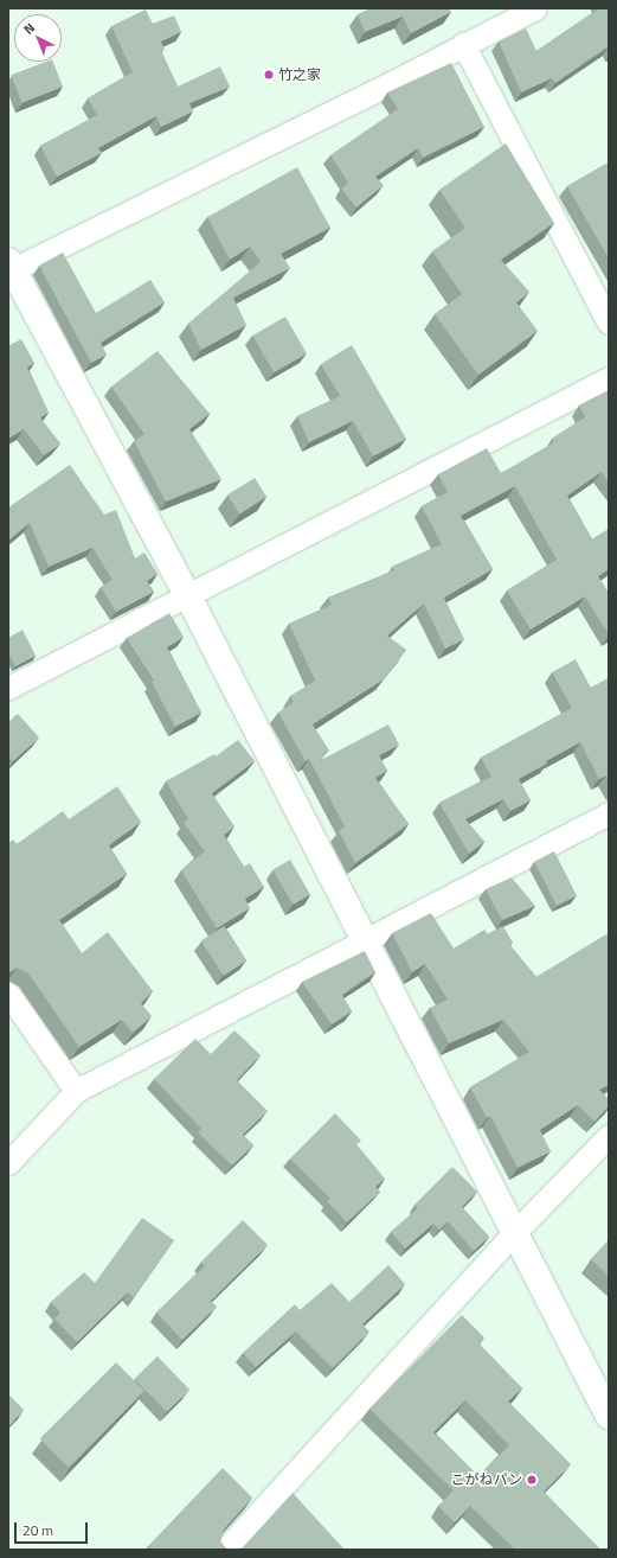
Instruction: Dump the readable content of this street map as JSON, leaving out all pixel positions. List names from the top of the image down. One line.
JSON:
{"places":["竹之家","こがねパン"],"scale_bar":"20 m","north":"top left"}
